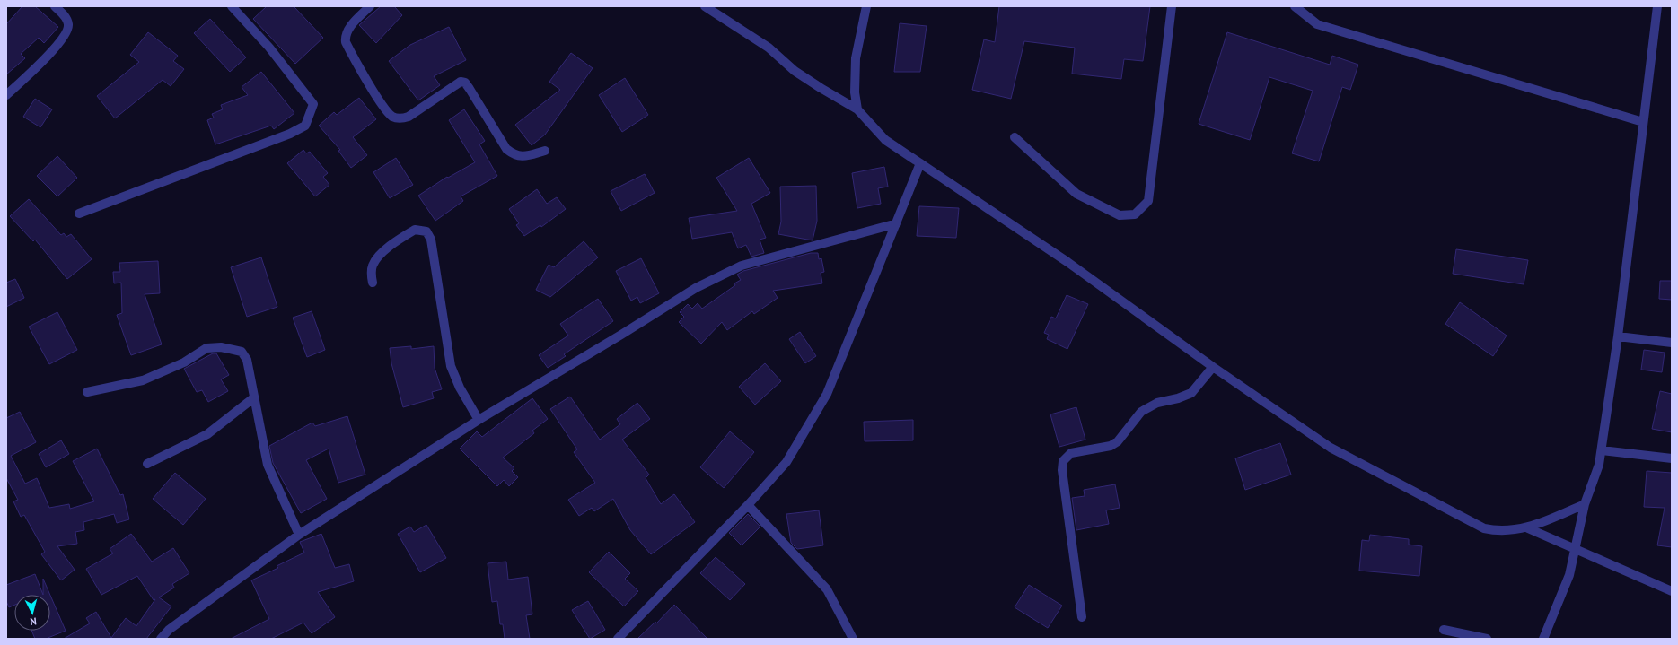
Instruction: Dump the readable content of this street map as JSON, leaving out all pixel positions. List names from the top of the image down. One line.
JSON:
{"north":"bottom"}
